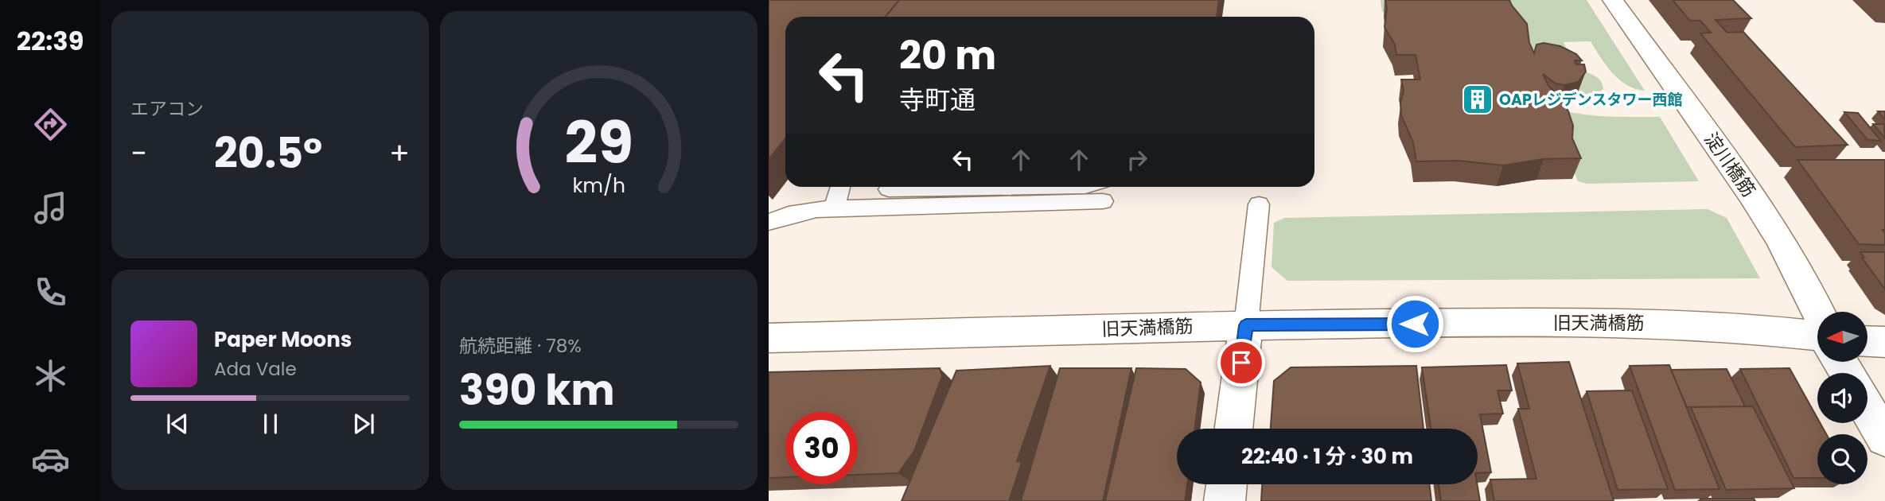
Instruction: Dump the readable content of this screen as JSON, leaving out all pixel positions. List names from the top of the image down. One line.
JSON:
{"streets":{"street":["淀川橋筋","旧天満橋筋"]},"places":{"building":["OAPレジデンスタワー西館"]},"north":"left","page":{"tabs":"22:39","tile":["エアコン",["航続距離 · 78%","390 km"]],"turn":["20 m","寺町通"],"heat":["−","20.5°","+"],"song":["Paper Moons","Ada Vale"],"limit":"30","trip":"22:40 · 1 分 · 30 m","gauge":["29","km/h"]}}
